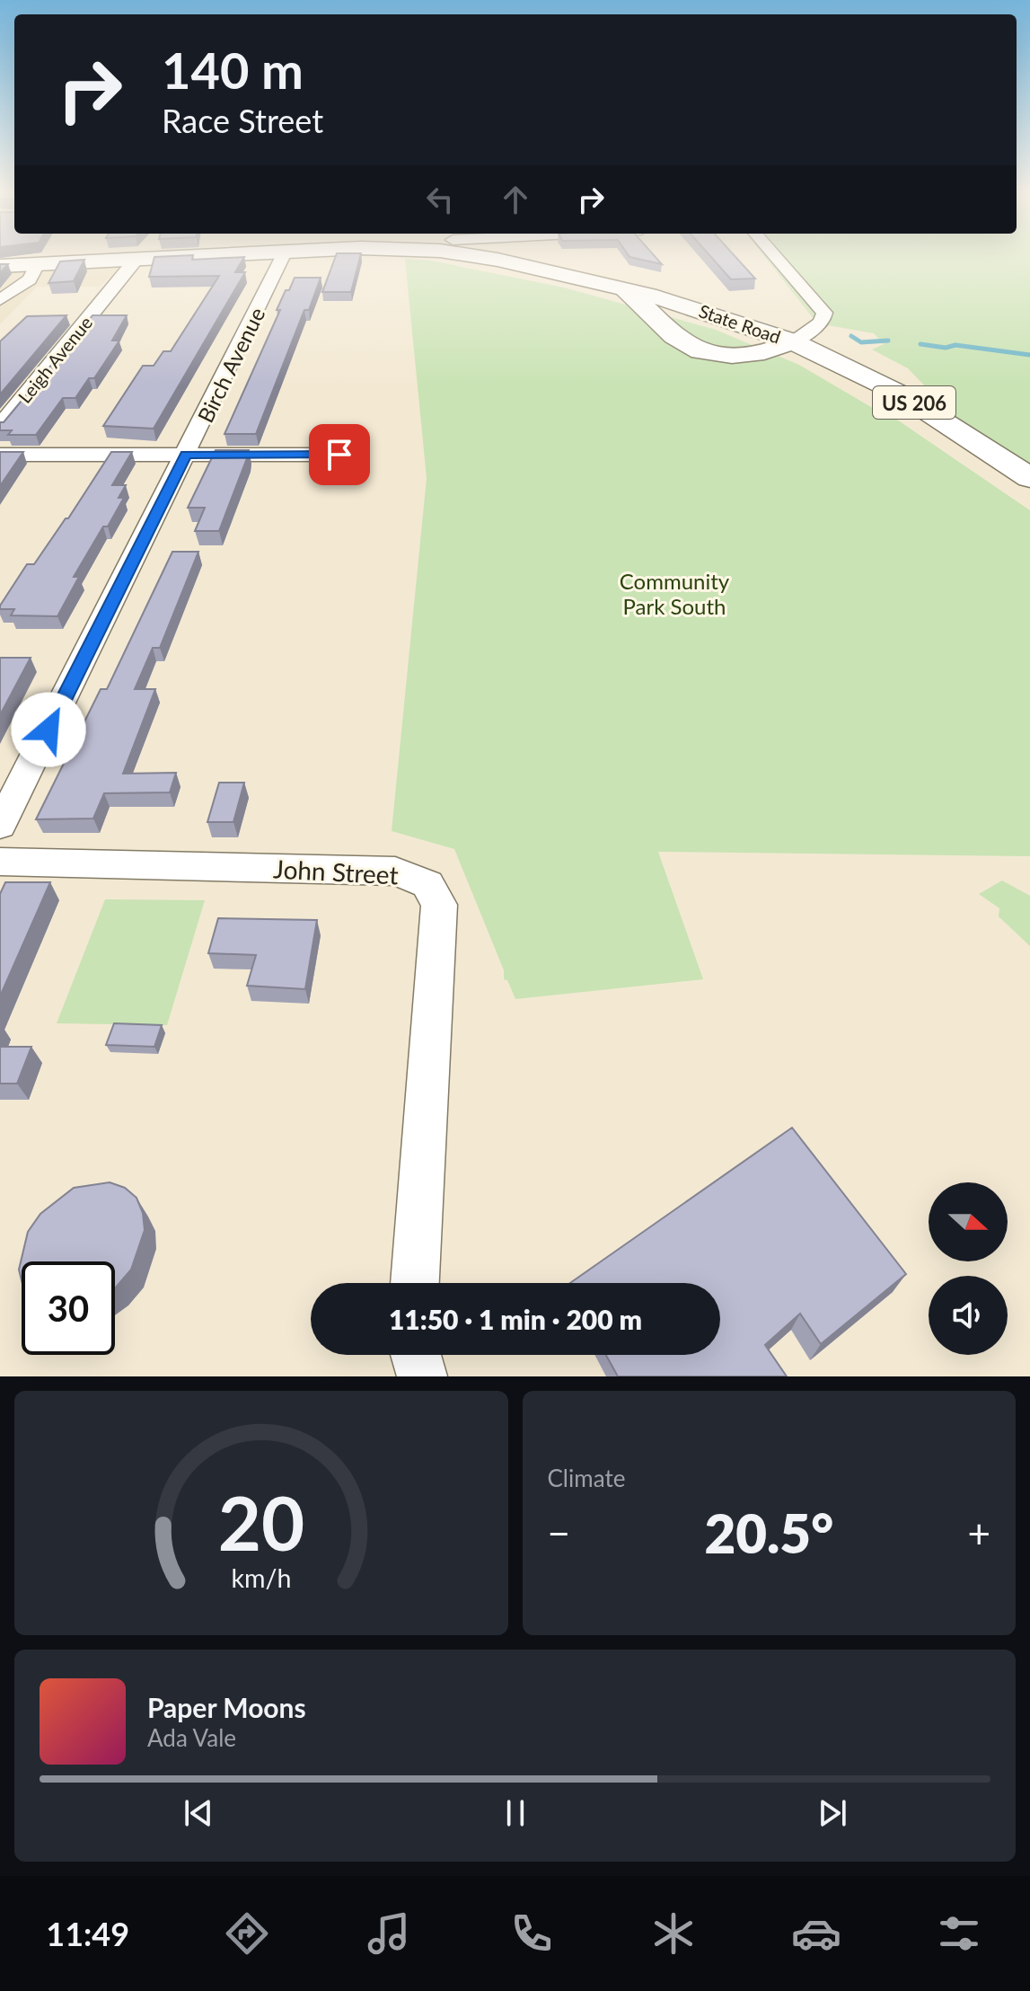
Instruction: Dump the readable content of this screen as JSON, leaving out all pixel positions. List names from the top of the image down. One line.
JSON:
{"streets":{"highway":["State Road","US 206"],"street":["Leigh Avenue","Birch Avenue","John Street"]},"crossings":[["Leigh Avenue","US 206"]],"parks":["Community Park South"],"north":"right","page":{"turn":["140 m","Race Street"],"limit":"30","trip":"11:50 · 1 min · 200 m","tile":"Climate","heat":["−","20.5°","+"],"song":["Paper Moons","Ada Vale"],"tabs":"11:49","gauge":["20","km/h"]}}
